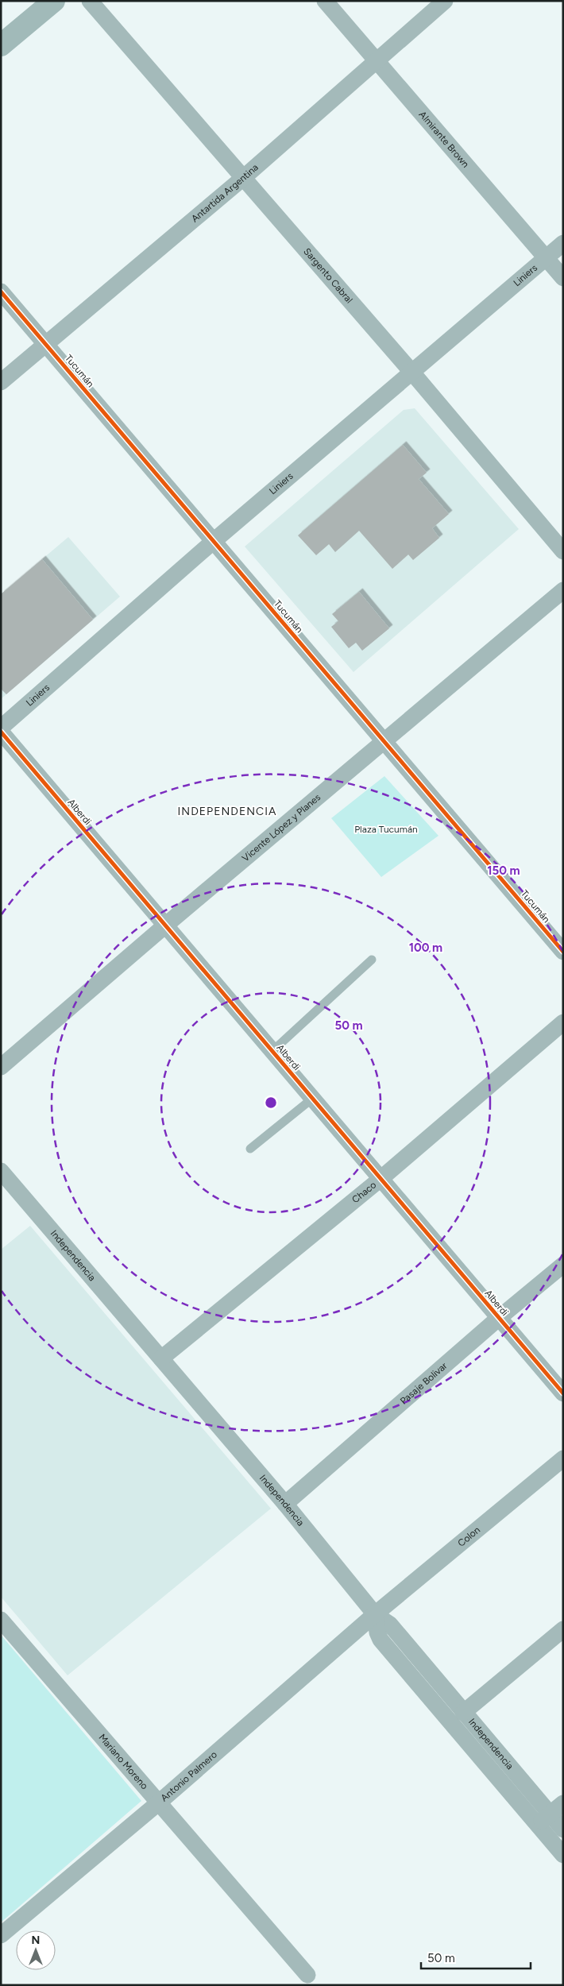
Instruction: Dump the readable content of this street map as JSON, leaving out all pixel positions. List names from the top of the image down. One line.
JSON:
{"streets":{"street":["Almirante Brown","Antartida Argentina","Sargento Cabral","Liniers","Tucumán","Alberdi","Vicente López y Planes","Chaco","Independencia","Pasaje Bolivar","Colon","Mariano Moreno","Antonio Palmero"]},"crossings":[["Almirante Brown","Antartida Argentina"],["Almirante Brown","Liniers"],["Antartida Argentina","Sargento Cabral"],["Antartida Argentina","Tucumán"],["Sargento Cabral","Liniers"],["Liniers","Tucumán"],["Tucumán","Vicente López y Planes"],["Alberdi","Vicente López y Planes"],["Alberdi","Chaco"],["Alberdi","Pasaje Bolivar"],["Chaco","Independencia"],["Independencia","Pasaje Bolivar"],["Independencia","Colon"],["Independencia","Antonio Palmero"],["Colon","Antonio Palmero"],["Mariano Moreno","Antonio Palmero"]],"districts":["INDEPENDENCIA"],"parks":["Plaza Tucumán"],"scale_bar":"50 m","north":"top","rings":["150 m","100 m","50 m"]}
